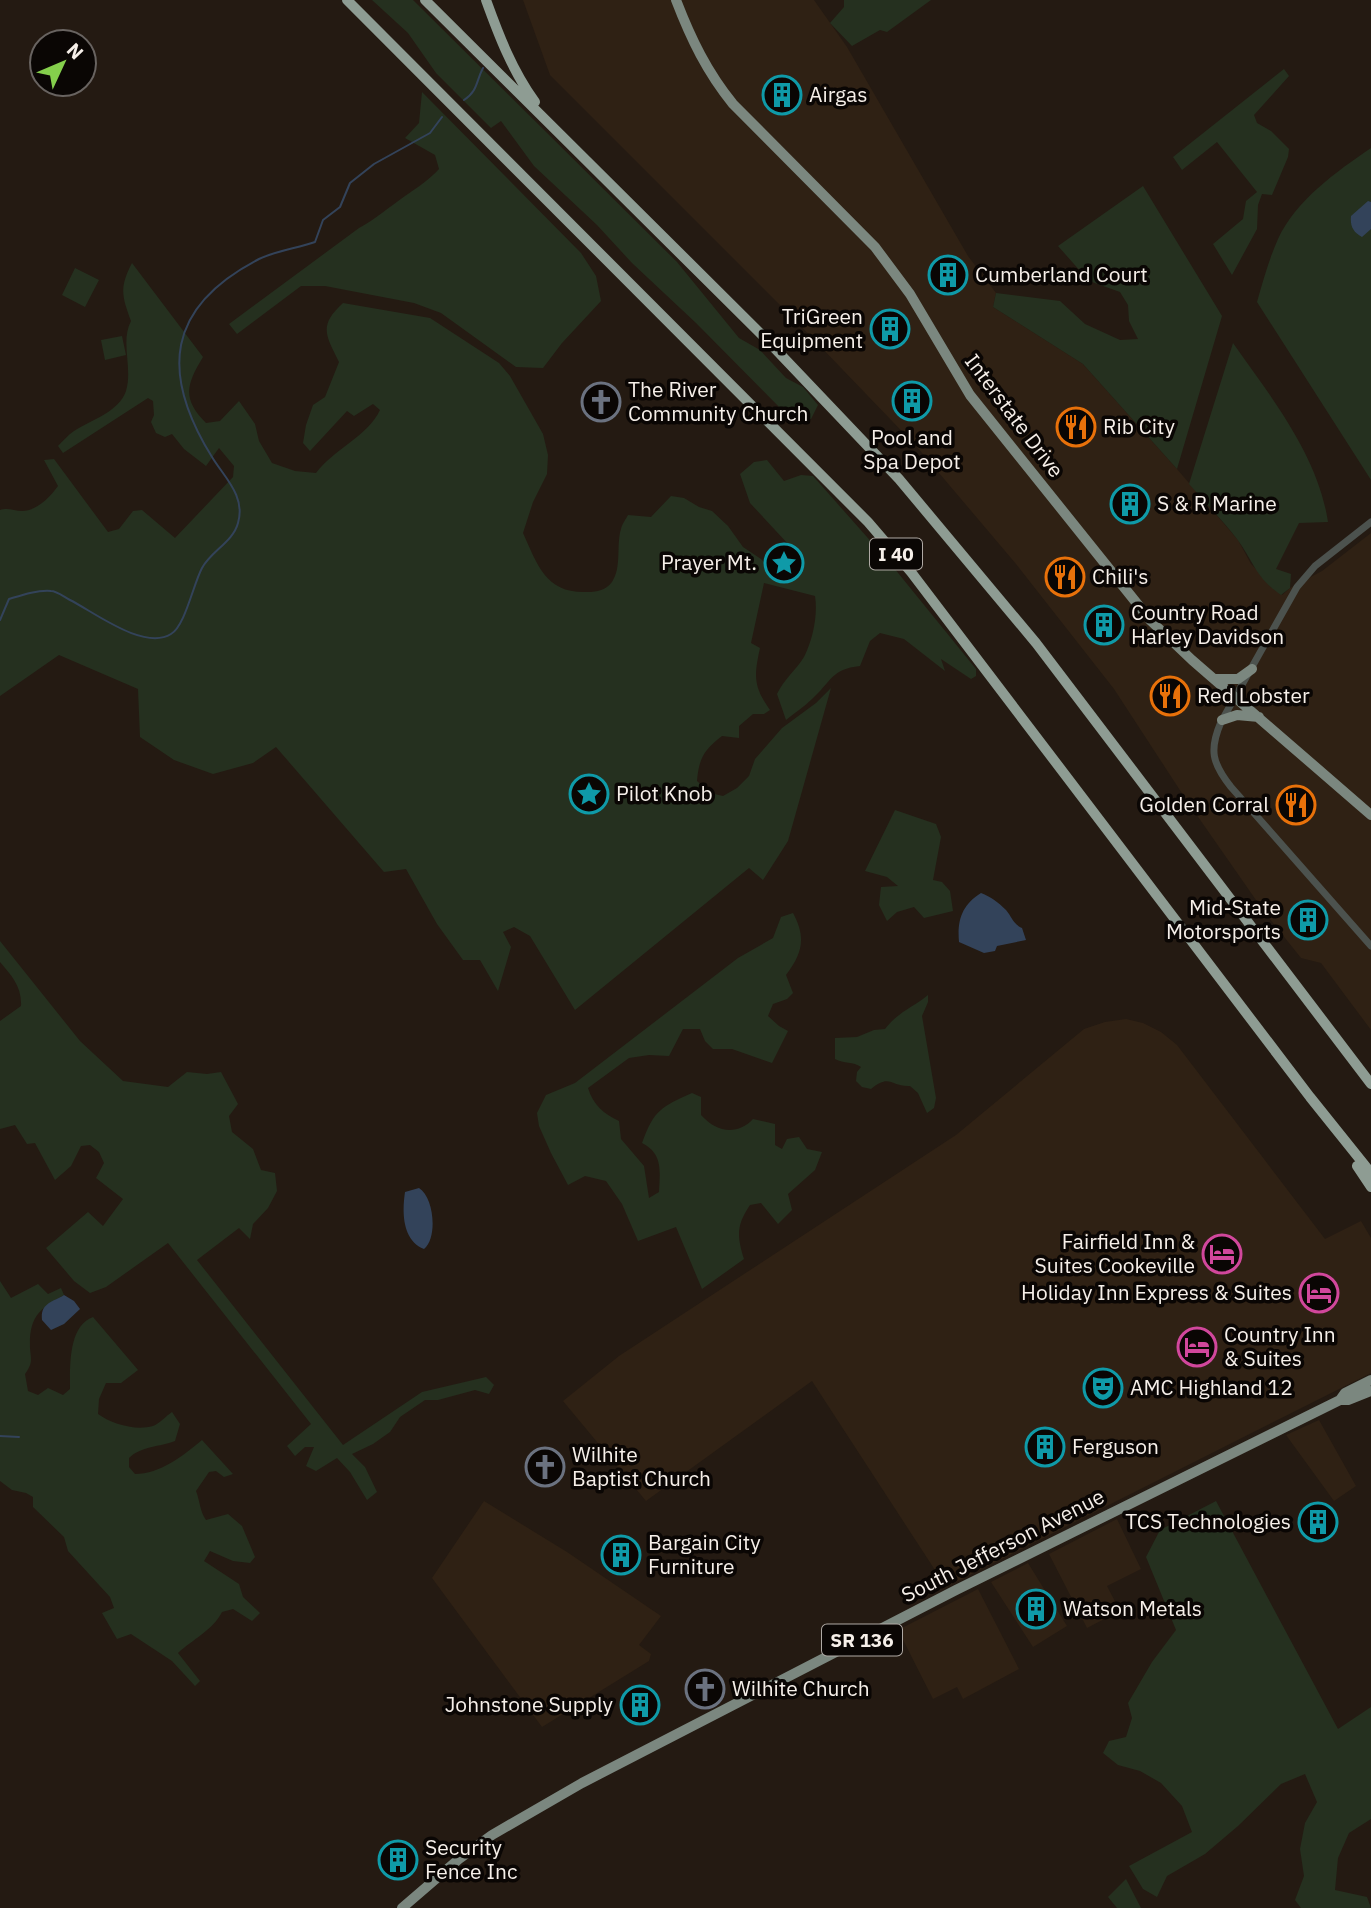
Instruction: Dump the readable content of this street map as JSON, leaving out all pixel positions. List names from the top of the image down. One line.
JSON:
{"streets":{"highway":["I 40"],"main road":["Interstate Drive","South Jefferson Avenue","SR 136"]},"places":{"building":["Airgas","Cumberland Court","TriGreen Equipment","Pool and Spa Depot","S & R Marine","Country Road Harley Davidson","Mid-State Motorsports","Ferguson","TCS Technologies","Bargain City Furniture","Watson Metals","Johnstone Supply","Security Fence Inc"],"church":["The River Community Church","Wilhite Baptist Church","Wilhite Church"],"restaurant":["Rib City","Chili's","Red Lobster","Golden Corral"],"place":["Prayer Mt.","Pilot Knob"],"hotel":["Fairfield Inn & Suites Cookeville","Holiday Inn Express & Suites","Country Inn & Suites"],"theatre":["AMC Highland 12"]},"north":"top right"}
